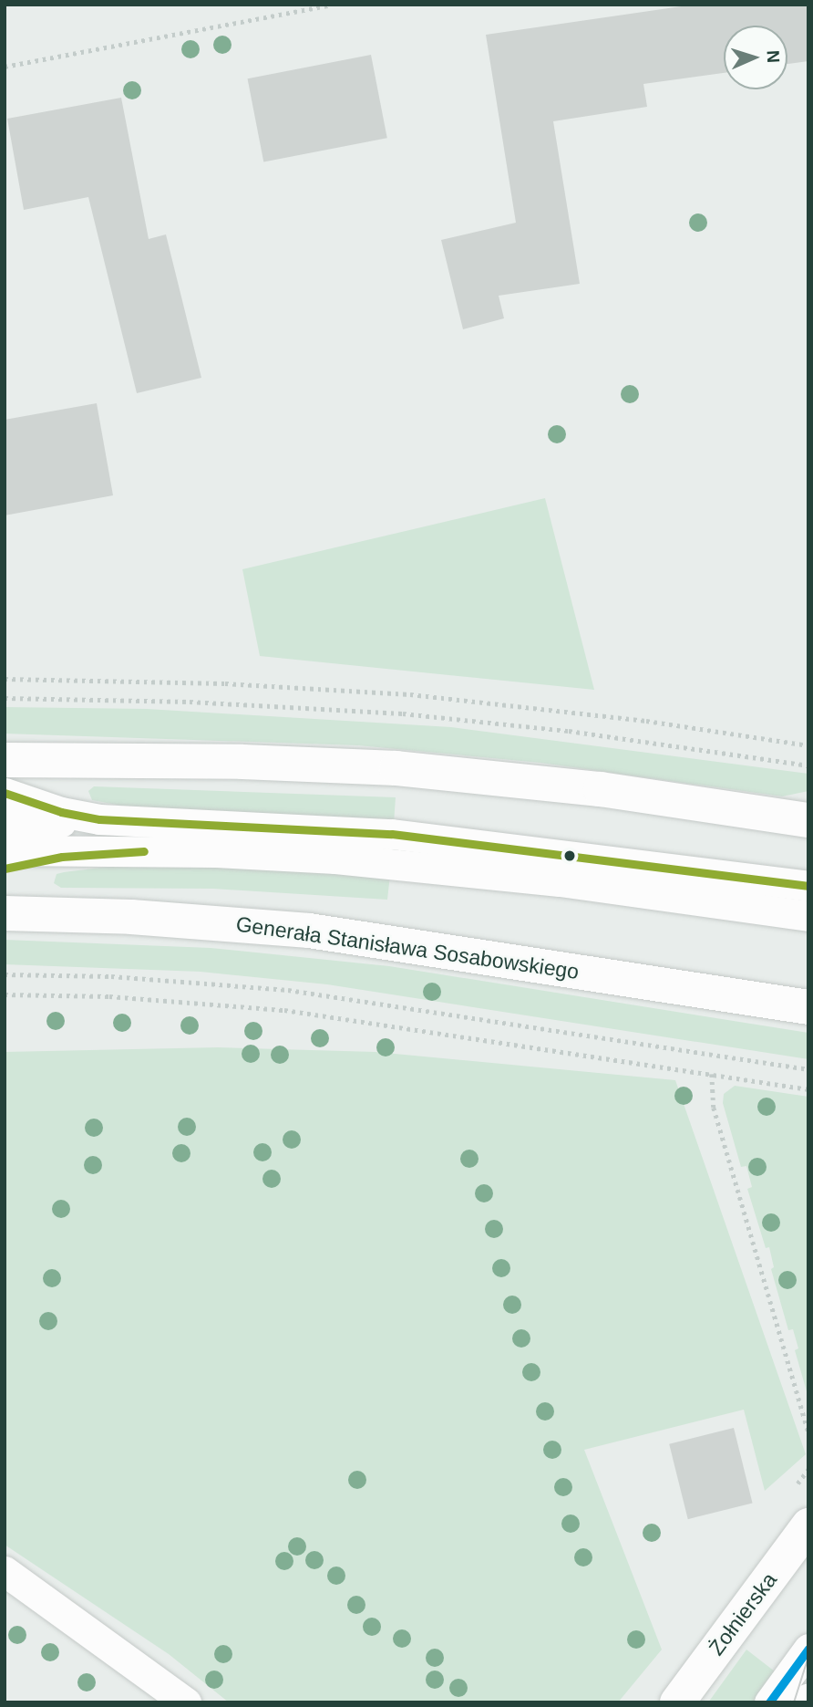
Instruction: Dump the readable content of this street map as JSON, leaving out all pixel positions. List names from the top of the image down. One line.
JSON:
{"streets":{"main road":["Generała Stanisława Sosabowskiego","Żołnierska"]},"north":"right"}
